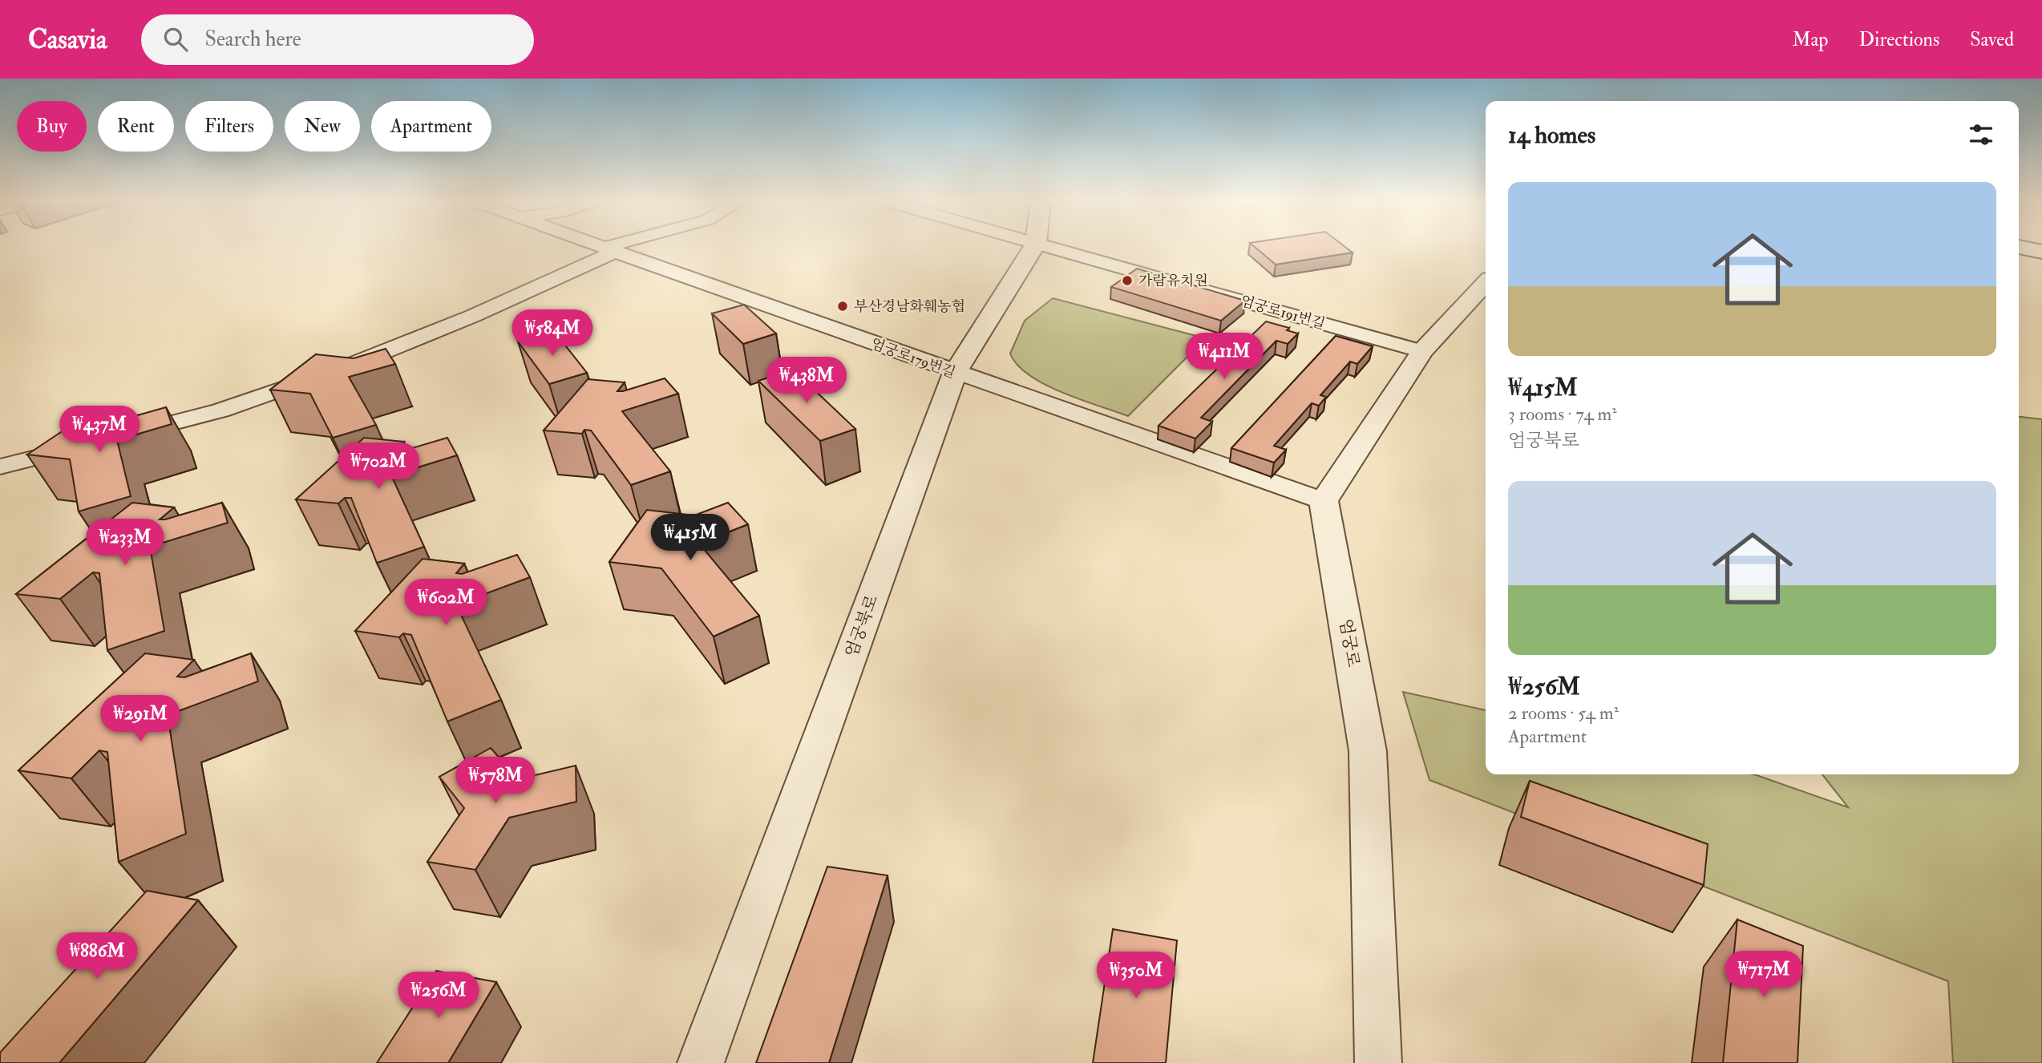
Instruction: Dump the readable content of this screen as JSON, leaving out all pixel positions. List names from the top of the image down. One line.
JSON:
{"streets":{"street":["엄궁로191번길","엄궁로179번길","엄궁북로","엄궁로"]},"crossings":[["엄궁로179번길","엄궁북로"],["엄궁로179번길","엄궁로"]],"places":["가람유치원","부산경남화훼농협"],"page":{"header":"Casavia","search":"Search here","nav":["Map","Directions","Saved"],"chip":["Buy","Rent","Filters","New","Apartment"],"heading":"14 homes","list":[{"name":"₩415M","note":"3 rooms · 74 m² · 엄궁북로"},{"name":"₩256M","note":"2 rooms · 54 m² · Apartment"}],"price":["₩584M","₩411M","₩438M","₩437M","₩702M","₩415M","₩233M","₩602M","₩291M","₩578M","₩886M","₩717M","₩350M","₩256M"]}}
